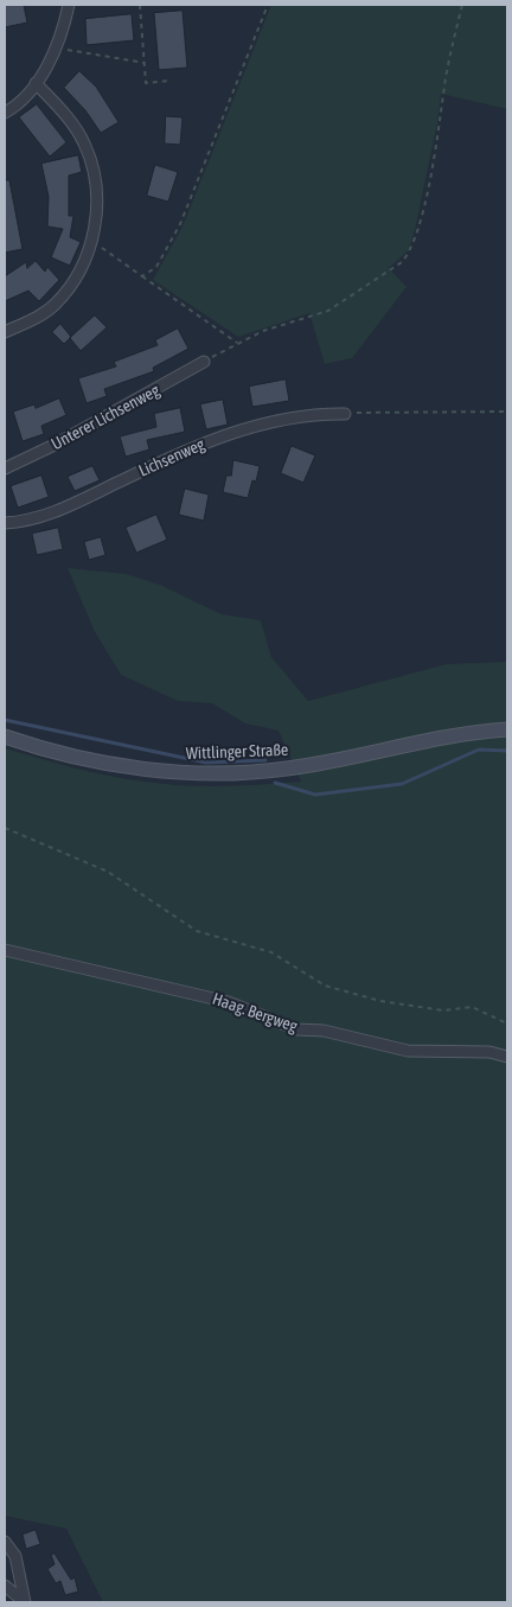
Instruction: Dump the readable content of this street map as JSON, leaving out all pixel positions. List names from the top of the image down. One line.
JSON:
{"streets":{"street":["Unterer Lichsenweg","Lichsenweg","Wittlinger Straße","Haag. Bergweg"]}}
